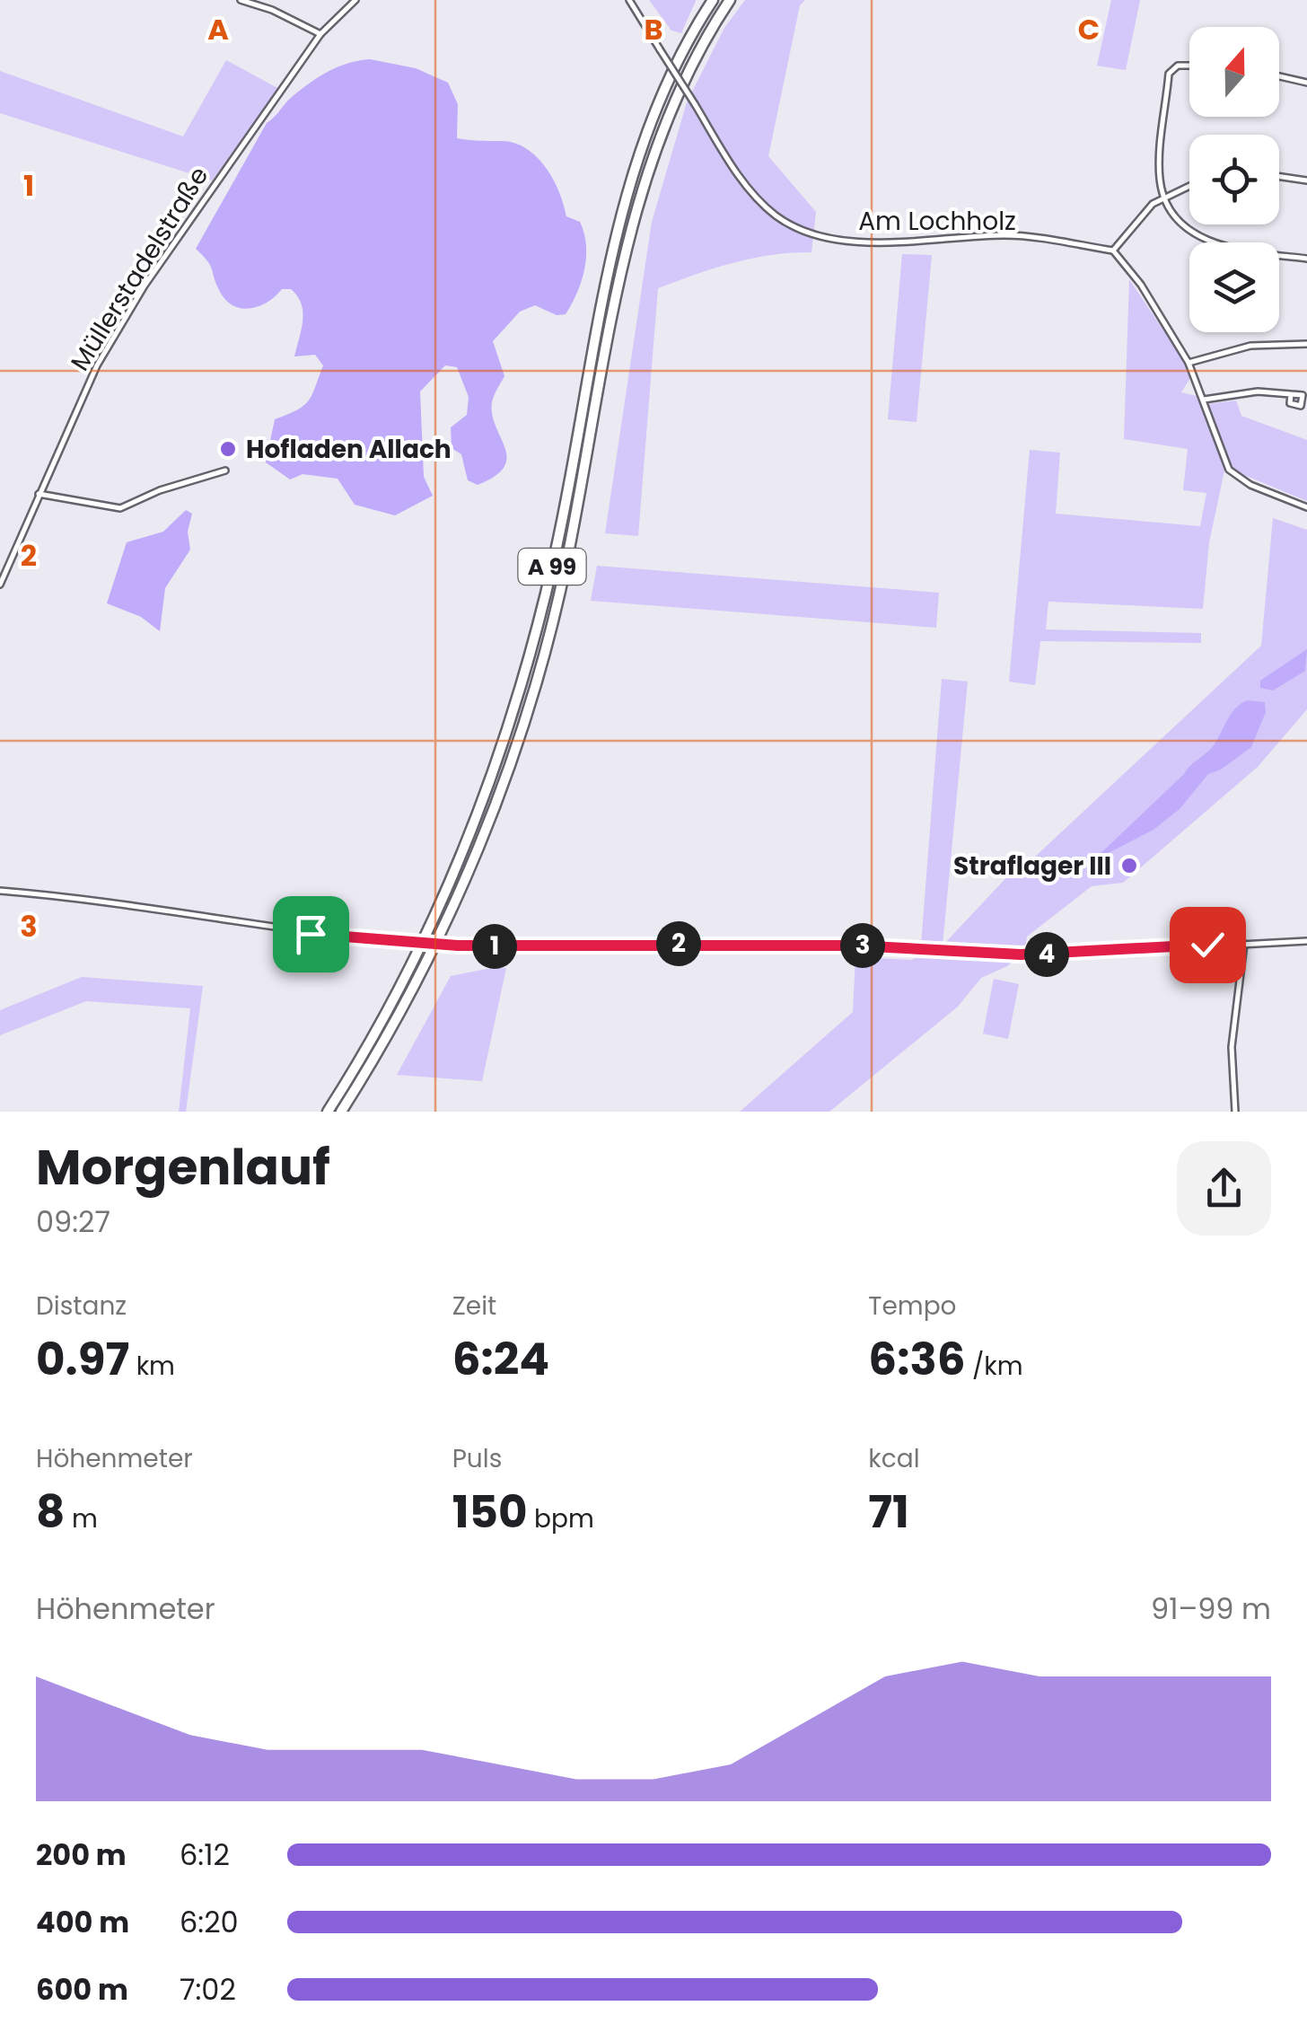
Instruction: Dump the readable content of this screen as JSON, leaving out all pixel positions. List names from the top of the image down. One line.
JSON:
{"streets":{"highway":["A 99"],"street":["Am Lochholz","Müllerstadelstraße"]},"places":["Hofladen Allach","Straflager III"],"north":"top","page":{"pins":["2","3","1","4"],"heading":["Morgenlauf","09:27"],"stats":[["Distanz","0.97 km"],["Zeit","6:24"],["Tempo","6:36 /km"],["Höhenmeter","8 m"],["Puls","150 bpm"],["kcal","71"]],"chart":["Höhenmeter","91–99 m"],"list":[{"name":"200 m","note":"6:12"},{"name":"400 m","note":"6:20"},{"name":"600 m","note":"7:02"}]},"grid":{"columns":["A","B","C"],"rows":["1","2","3"]}}
